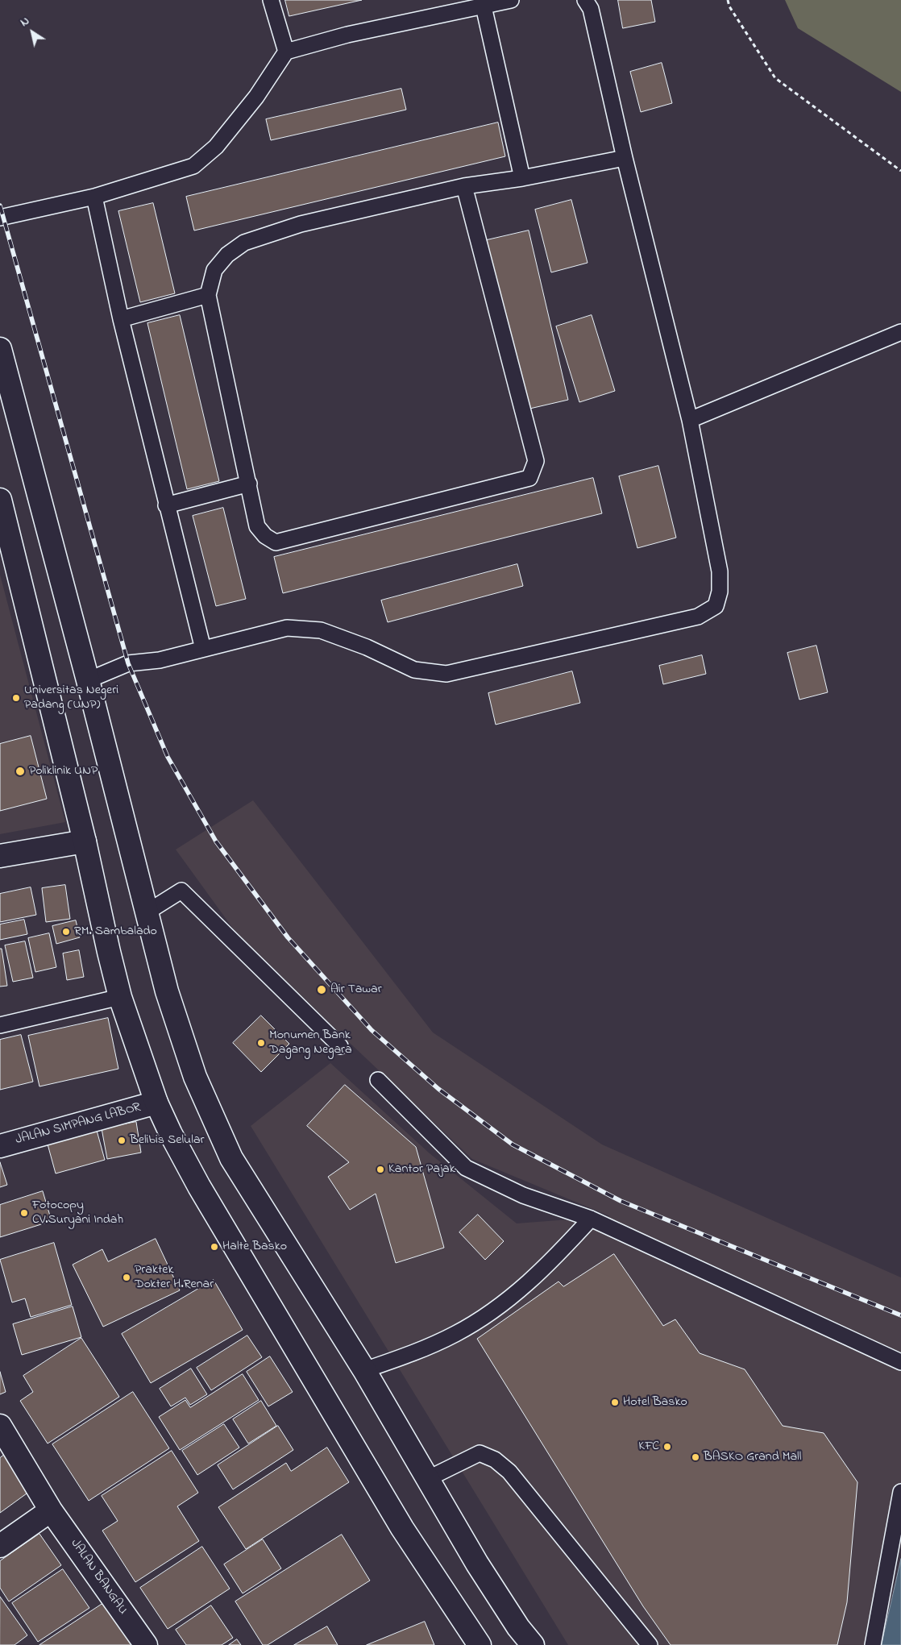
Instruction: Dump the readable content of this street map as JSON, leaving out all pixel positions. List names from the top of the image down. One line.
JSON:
{"streets":{"main road":["JALAN SIMPANG LABOR","JALAN BANGAU"]},"places":["Universitas Negeri Padang (UNP)","Poliklinik UNP","RM. Sambalado","Air Tawar","Monumen Bank Dagang Negara","Belibis Selular","Kantor Pajak","Fotocopy CV.Suryani Indah","Halte Basko","Praktek Dokter H.Renar","Hotel Basko","KFC","BASKO Grand Mall"],"north":"top left"}
